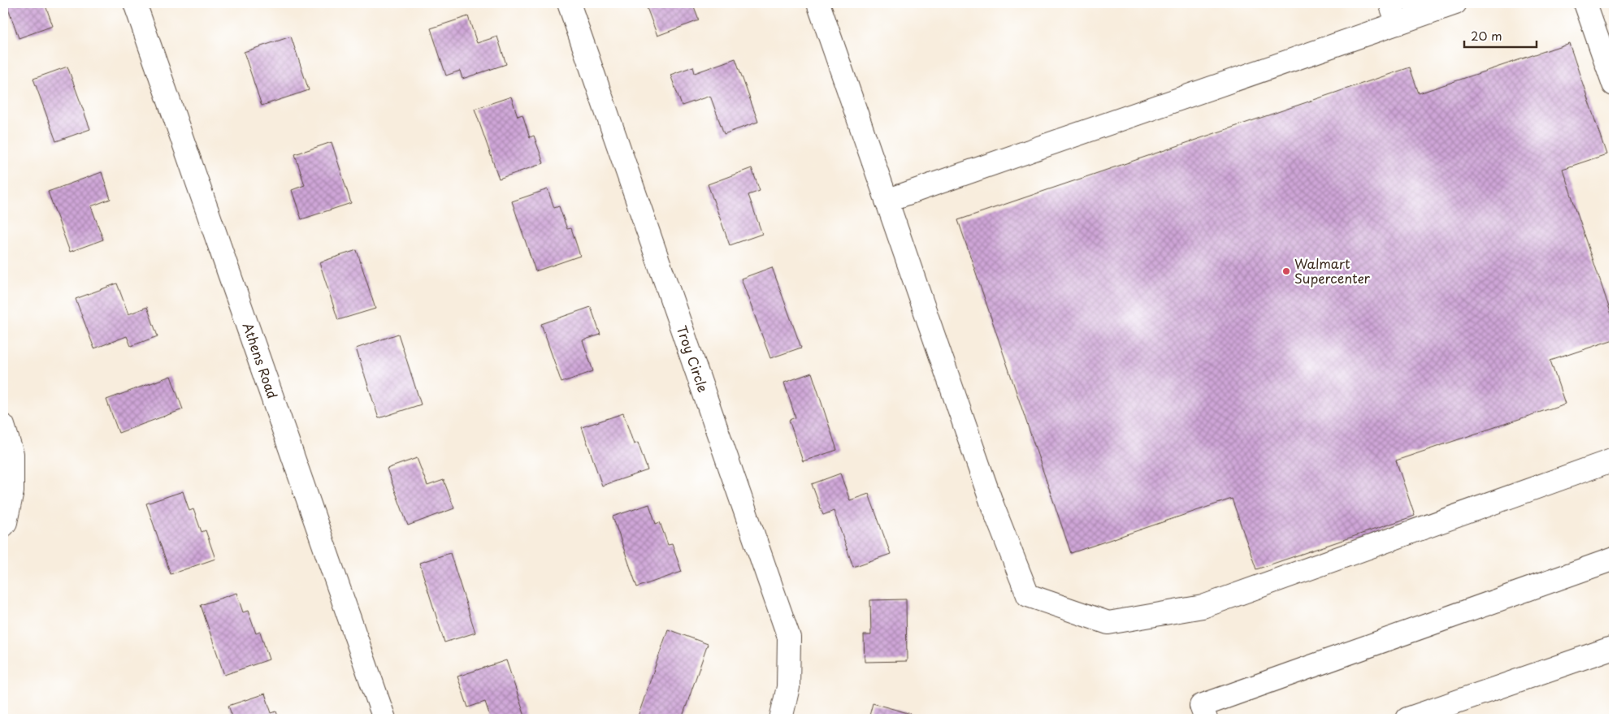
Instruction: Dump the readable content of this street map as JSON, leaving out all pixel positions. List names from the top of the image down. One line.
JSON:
{"streets":{"street":["Troy Circle","Athens Road"]},"places":["Walmart Supercenter"],"scale_bar":"20 m"}
